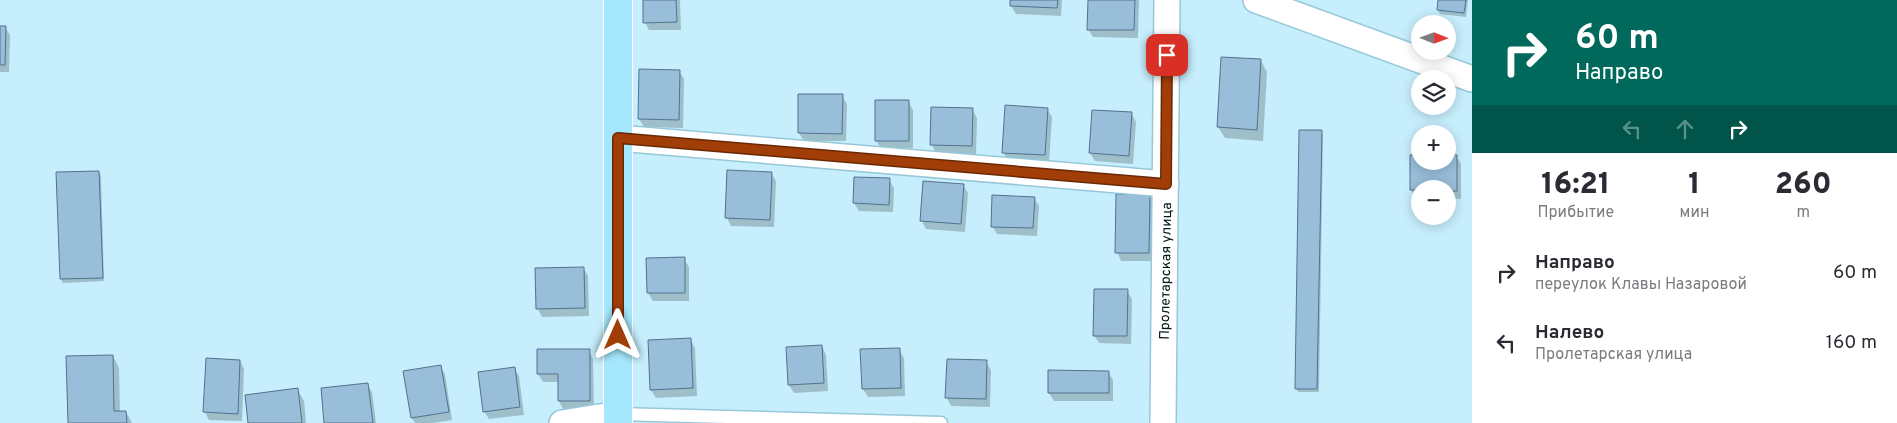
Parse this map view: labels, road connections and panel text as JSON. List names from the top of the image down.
{
  "streets": {
    "street": ["Пролетарская улица"]
  },
  "north": "right",
  "page": {
    "turn": ["60 m", "Направо"],
    "map_buttons": ["+", "−"],
    "eta": [
      "16:21",
      "Прибытие",
      "1",
      "мин",
      "260",
      "m"
    ],
    "list": [
      {
        "name": "Направо",
        "note": "переулок Клавы Назаровой",
        "value": "60 m"
      },
      {
        "name": "Налево",
        "note": "Пролетарская улица",
        "value": "160 m"
      }
    ]
  }
}
